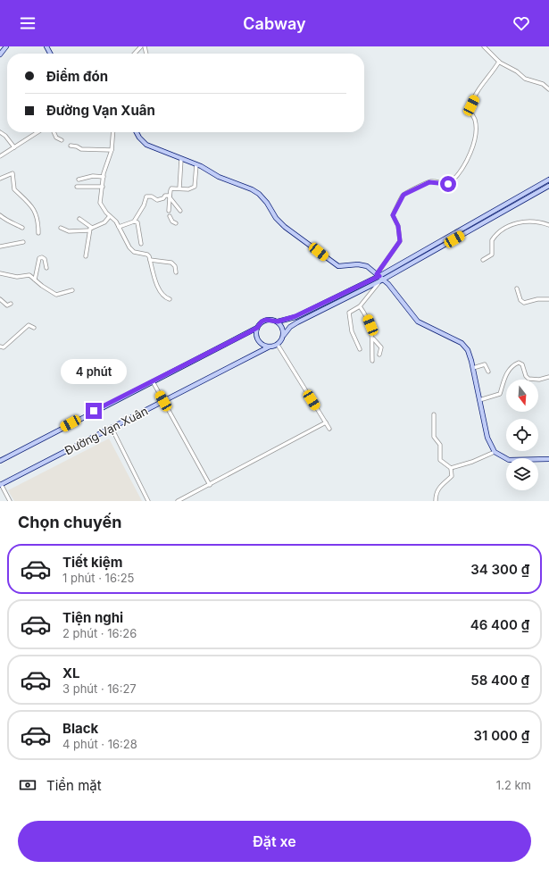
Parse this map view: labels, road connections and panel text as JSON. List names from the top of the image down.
{
  "streets": {
    "street": ["Đường Vạn Xuân"]
  },
  "north": "bottom",
  "page": {
    "header": "Cabway",
    "banner": ["Điểm đón", "Đường Vạn Xuân"],
    "bubble": "4 phút",
    "heading": "Chọn chuyến",
    "list": [
      {
        "name": "Tiết kiệm",
        "note": "1 phút · 16:25",
        "value": "34 300 ₫"
      },
      {
        "name": "Tiện nghi",
        "note": "2 phút · 16:26",
        "value": "46 400 ₫"
      },
      {
        "name": "XL",
        "note": "3 phút · 16:27",
        "value": "58 400 ₫"
      },
      {
        "name": "Black",
        "note": "4 phút · 16:28",
        "value": "31 000 ₫"
      }
    ],
    "pay": ["Tiền mặt", "1.2 km"],
    "buttons": "Đặt xe"
  }
}
